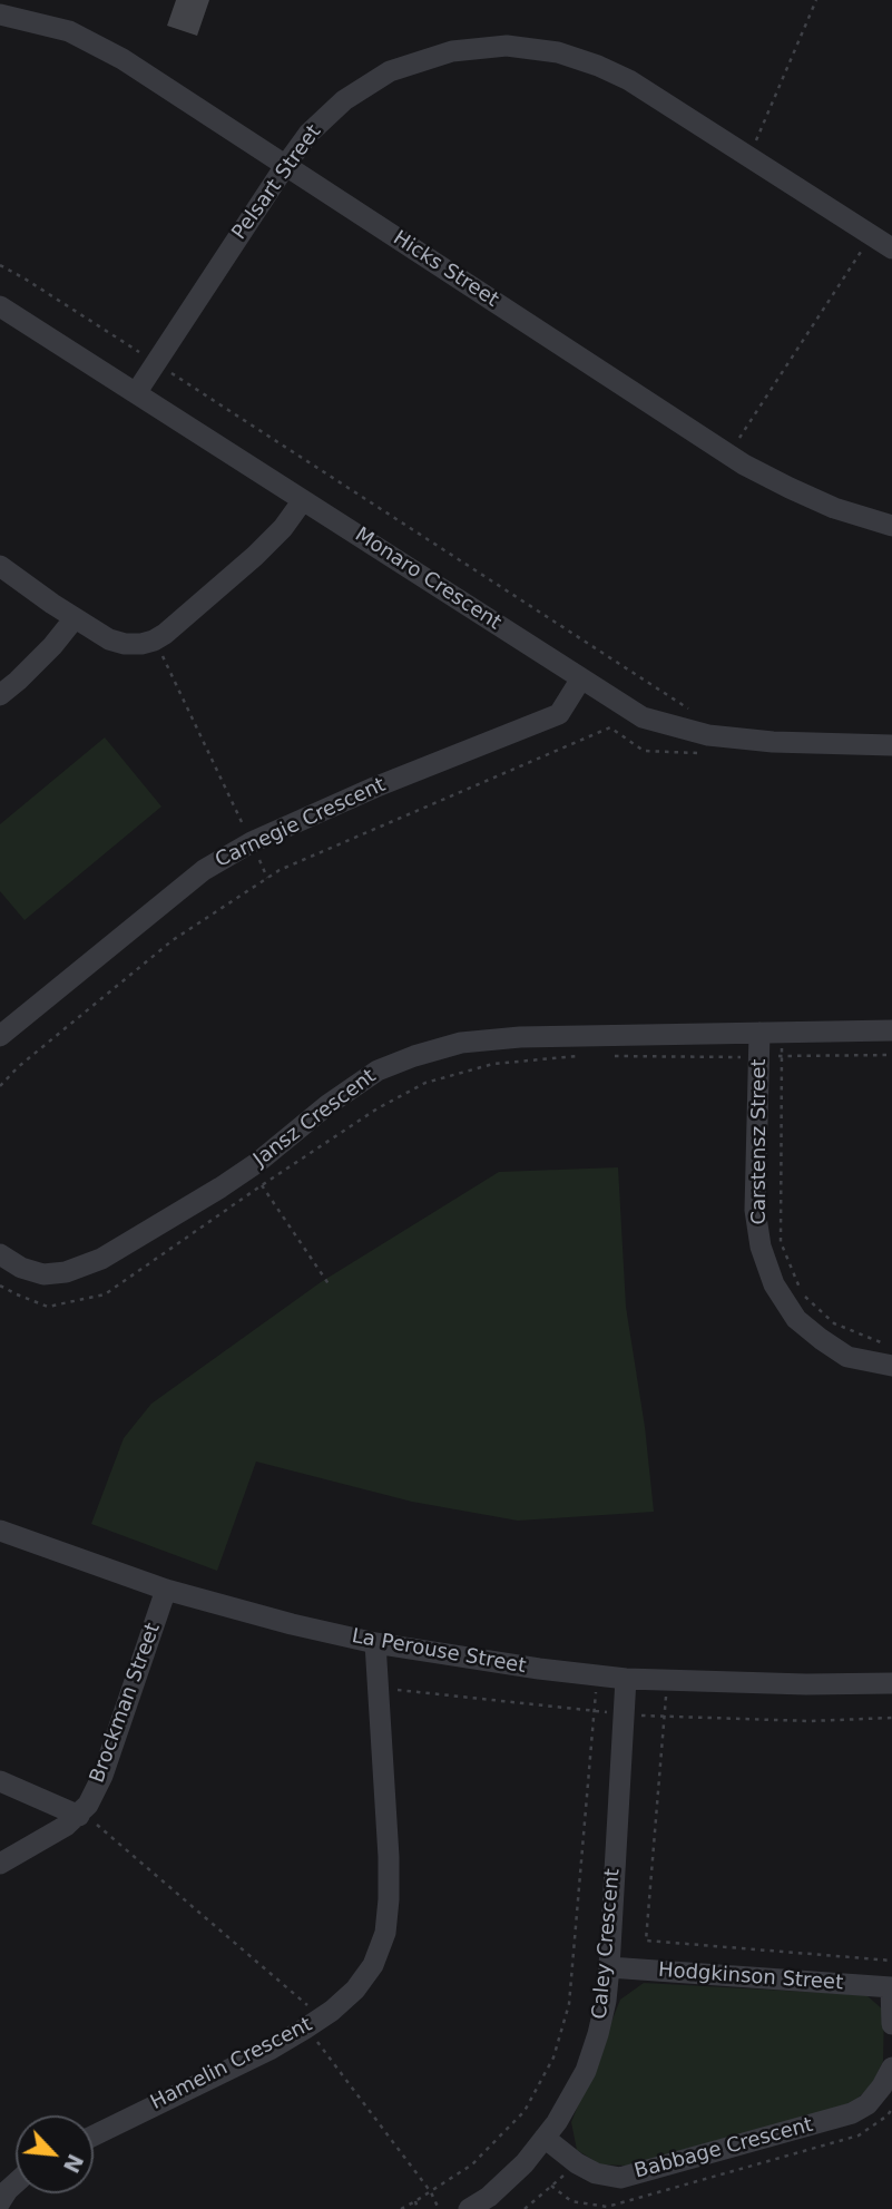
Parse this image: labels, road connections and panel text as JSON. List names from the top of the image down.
{
  "streets": {
    "street": [
      "Pelsart Street",
      "Hicks Street",
      "Monaro Crescent",
      "Carnegie Crescent",
      "Jansz Crescent",
      "Carstensz Street",
      "La Perouse Street",
      "Brockman Street",
      "Caley Crescent",
      "Hodgkinson Street",
      "Hamelin Crescent",
      "Babbage Crescent"
    ]
  },
  "crossings": [
    ["Pelsart Street", "Hicks Street"],
    ["Pelsart Street", "Monaro Crescent"],
    ["Monaro Crescent", "Carnegie Crescent"],
    ["Jansz Crescent", "Carstensz Street"],
    ["La Perouse Street", "Brockman Street"],
    ["La Perouse Street", "Caley Crescent"],
    ["La Perouse Street", "Hamelin Crescent"],
    ["Caley Crescent", "Hodgkinson Street"],
    ["Caley Crescent", "Babbage Crescent"]
  ],
  "north": "bottom right"
}
